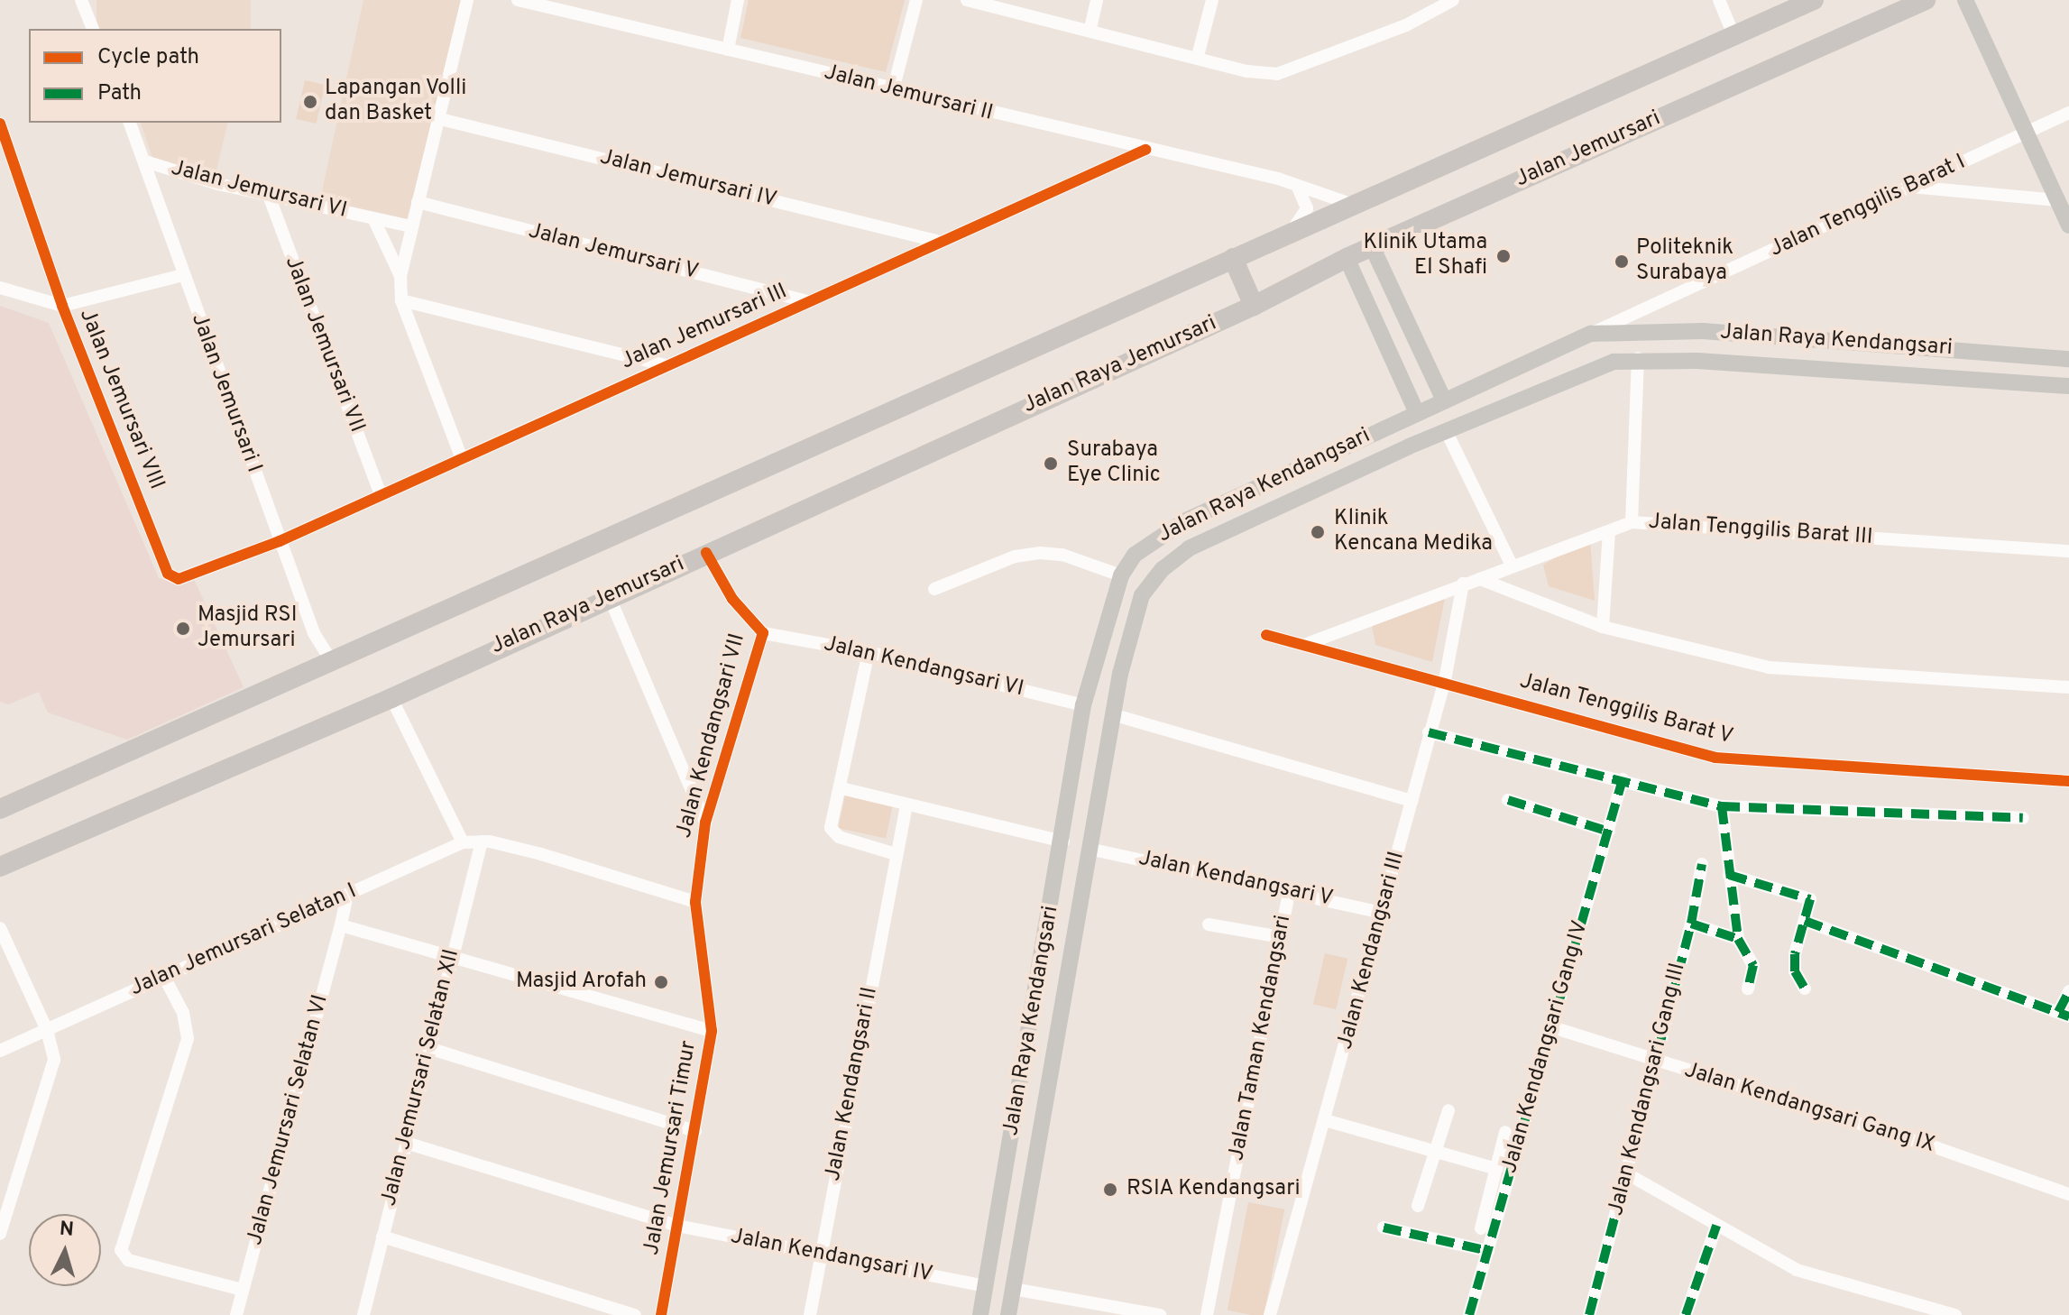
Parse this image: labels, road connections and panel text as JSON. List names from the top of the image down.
{
  "streets": {
    "main road": ["Jalan Jemursari", "Jalan Raya Kendangsari", "Jalan Raya Jemursari"],
    "street": [
      "Jalan Jemursari II",
      "Jalan Jemursari IV",
      "Jalan Jemursari VI",
      "Jalan Tenggilis Barat I",
      "Jalan Jemursari V",
      "Jalan Jemursari III",
      "Jalan Jemursari VII",
      "Jalan Jemursari I",
      "Jalan Jemursari VIII",
      "Jalan Tenggilis Barat III",
      "Jalan Kendangsari VI",
      "Jalan Tenggilis Barat V",
      "Jalan Kendangsari VII",
      "Jalan Kendangsari V",
      "Jalan Jemursari Selatan I",
      "Jalan Kendangsari III",
      "Jalan Taman Kendangsari",
      "Jalan Kendangsari Gang IV",
      "Jalan Jemursari Selatan XII",
      "Jalan Kendangsari II",
      "Jalan Kendangsari Gang III",
      "Jalan Kendangsari Gang IX",
      "Jalan Jemursari Selatan VI",
      "Jalan Jemursari Timur",
      "Jalan Kendangsari IV"
    ]
  },
  "crossings": [
    ["Jalan Jemursari II", "Jalan Jemursari III"],
    ["Jalan Jemursari", "Jalan Raya Jemursari"],
    ["Jalan Jemursari IV", "Jalan Jemursari VI"],
    ["Jalan Jemursari IV", "Jalan Jemursari III"],
    ["Jalan Jemursari VI", "Jalan Jemursari V"],
    ["Jalan Jemursari VI", "Jalan Jemursari III"],
    ["Jalan Jemursari VI", "Jalan Jemursari VII"],
    ["Jalan Jemursari VI", "Jalan Jemursari I"],
    ["Jalan Tenggilis Barat I", "Jalan Raya Kendangsari"],
    ["Jalan Jemursari V", "Jalan Jemursari III"],
    ["Jalan Jemursari III", "Jalan Jemursari VII"],
    ["Jalan Jemursari III", "Jalan Jemursari I"],
    ["Jalan Jemursari III", "Jalan Jemursari VIII"],
    ["Jalan Raya Kendangsari", "Jalan Kendangsari VI"],
    ["Jalan Raya Kendangsari", "Jalan Kendangsari V"],
    ["Jalan Raya Kendangsari", "Jalan Kendangsari IV"],
    ["Jalan Raya Jemursari", "Jalan Kendangsari VII"],
    ["Jalan Jemursari I", "Jalan Jemursari VIII"],
    ["Jalan Tenggilis Barat III", "Jalan Tenggilis Barat V"],
    ["Jalan Tenggilis Barat III", "Jalan Kendangsari III"],
    ["Jalan Kendangsari VI", "Jalan Kendangsari VII"],
    ["Jalan Tenggilis Barat V", "Jalan Kendangsari III"],
    ["Jalan Kendangsari VII", "Jalan Jemursari Selatan I"],
    ["Jalan Kendangsari VII", "Jalan Jemursari Timur"],
    ["Jalan Kendangsari V", "Jalan Kendangsari III"],
    ["Jalan Kendangsari V", "Jalan Taman Kendangsari"],
    ["Jalan Jemursari Selatan I", "Jalan Jemursari Selatan XII"],
    ["Jalan Jemursari Selatan I", "Jalan Jemursari Selatan VI"],
    ["Jalan Jemursari Selatan I", "Jalan Jemursari Timur"],
    ["Jalan Kendangsari Gang IV", "Jalan Kendangsari Gang IX"],
    ["Jalan Jemursari Selatan XII", "Jalan Kendangsari IV"],
    ["Jalan Kendangsari II", "Jalan Kendangsari IV"],
    ["Jalan Kendangsari Gang III", "Jalan Kendangsari Gang IX"],
    ["Jalan Jemursari Timur", "Jalan Kendangsari IV"]
  ],
  "places": [
    "Lapangan Volli dan Basket",
    "Klinik Utama El Shafi",
    "Politeknik Surabaya",
    "Surabaya Eye Clinic",
    "Klinik Kencana Medika",
    "Masjid RSI Jemursari",
    "Masjid Arofah",
    "RSIA Kendangsari"
  ],
  "legend": ["Cycle path", "Path"],
  "north": "top"
}
